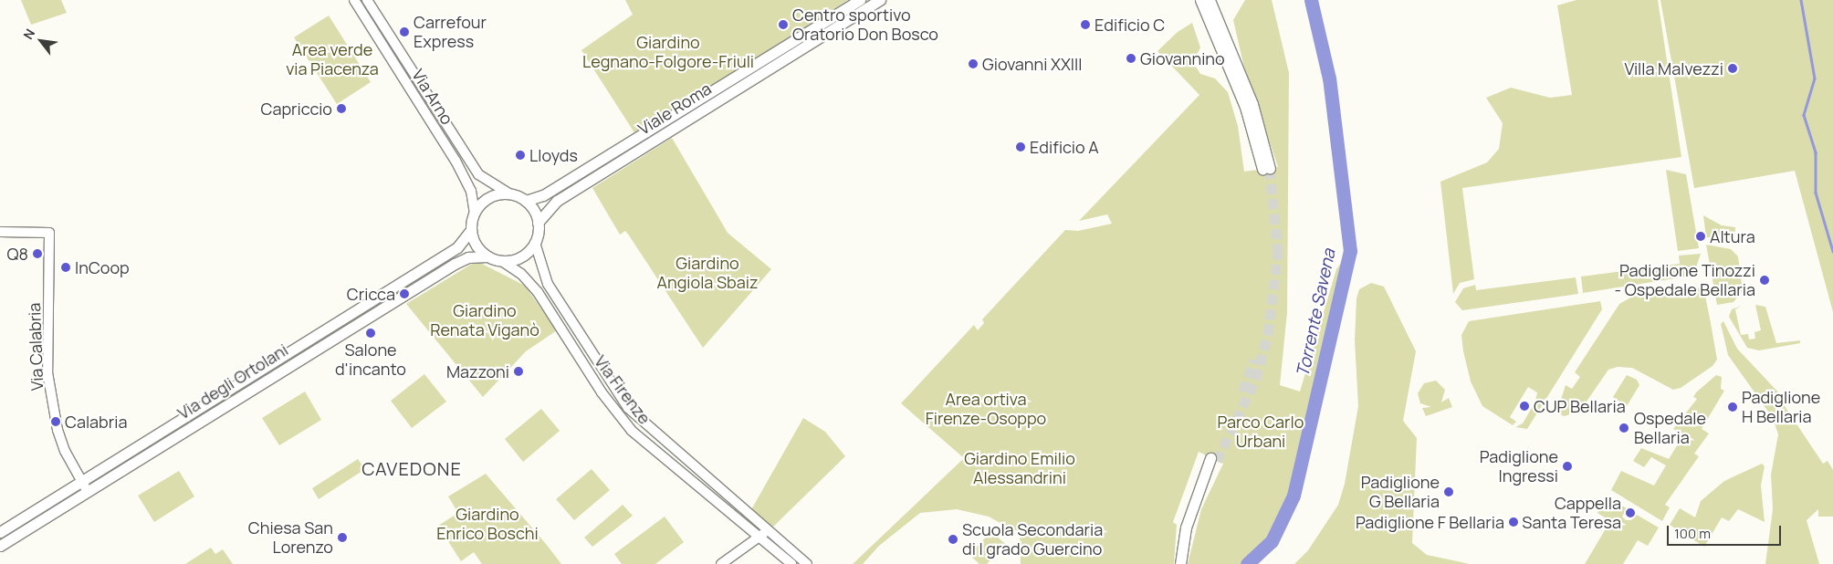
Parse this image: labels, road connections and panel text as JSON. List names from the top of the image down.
{
  "streets": {
    "main road": ["Viale Roma", "Via degli Ortolani"],
    "street": ["Via Arno", "Via Calabria", "Via Firenze"]
  },
  "crossings": [
    ["Via Arno", "Viale Roma"],
    ["Via Arno", "Via degli Ortolani"],
    ["Via Arno", "Via Firenze"],
    ["Viale Roma", "Via degli Ortolani"],
    ["Viale Roma", "Via Firenze"],
    ["Via Calabria", "Via degli Ortolani"],
    ["Via degli Ortolani", "Via Firenze"]
  ],
  "districts": ["CAVEDONE"],
  "water": ["Torrente Savena"],
  "parks": [
    "Giardino Legnano-Folgore-Friuli",
    "Area verde via Piacenza",
    "Giardino Angiola Sbaiz",
    "Giardino Renata Viganò",
    "Area ortiva Firenze-Osoppo",
    "Parco Carlo Urbani",
    "Giardino Emilio Alessandrini",
    "Giardino Enrico Boschi"
  ],
  "places": [
    "Centro sportivo Oratorio Don Bosco",
    "Edificio C",
    "Carrefour Express",
    "Giovannino",
    "Giovanni XXIII",
    "Villa Malvezzi",
    "Capriccio",
    "Edificio A",
    "Lloyds",
    "Altura",
    "Q8",
    "InCoop",
    "Padiglione Tinozzi - Ospedale Bellaria",
    "Cricca",
    "Salone d'incanto",
    "Mazzoni",
    "CUP Bellaria",
    "Padiglione H Bellaria",
    "Calabria",
    "Ospedale Bellaria",
    "Padiglione Ingressi",
    "Padiglione G Bellaria",
    "Cappella Santa Teresa",
    "Padiglione F Bellaria",
    "Chiesa San Lorenzo",
    "Scuola Secondaria di I grado Guercino"
  ],
  "scale_bar": "100 m",
  "north": "top left"
}
